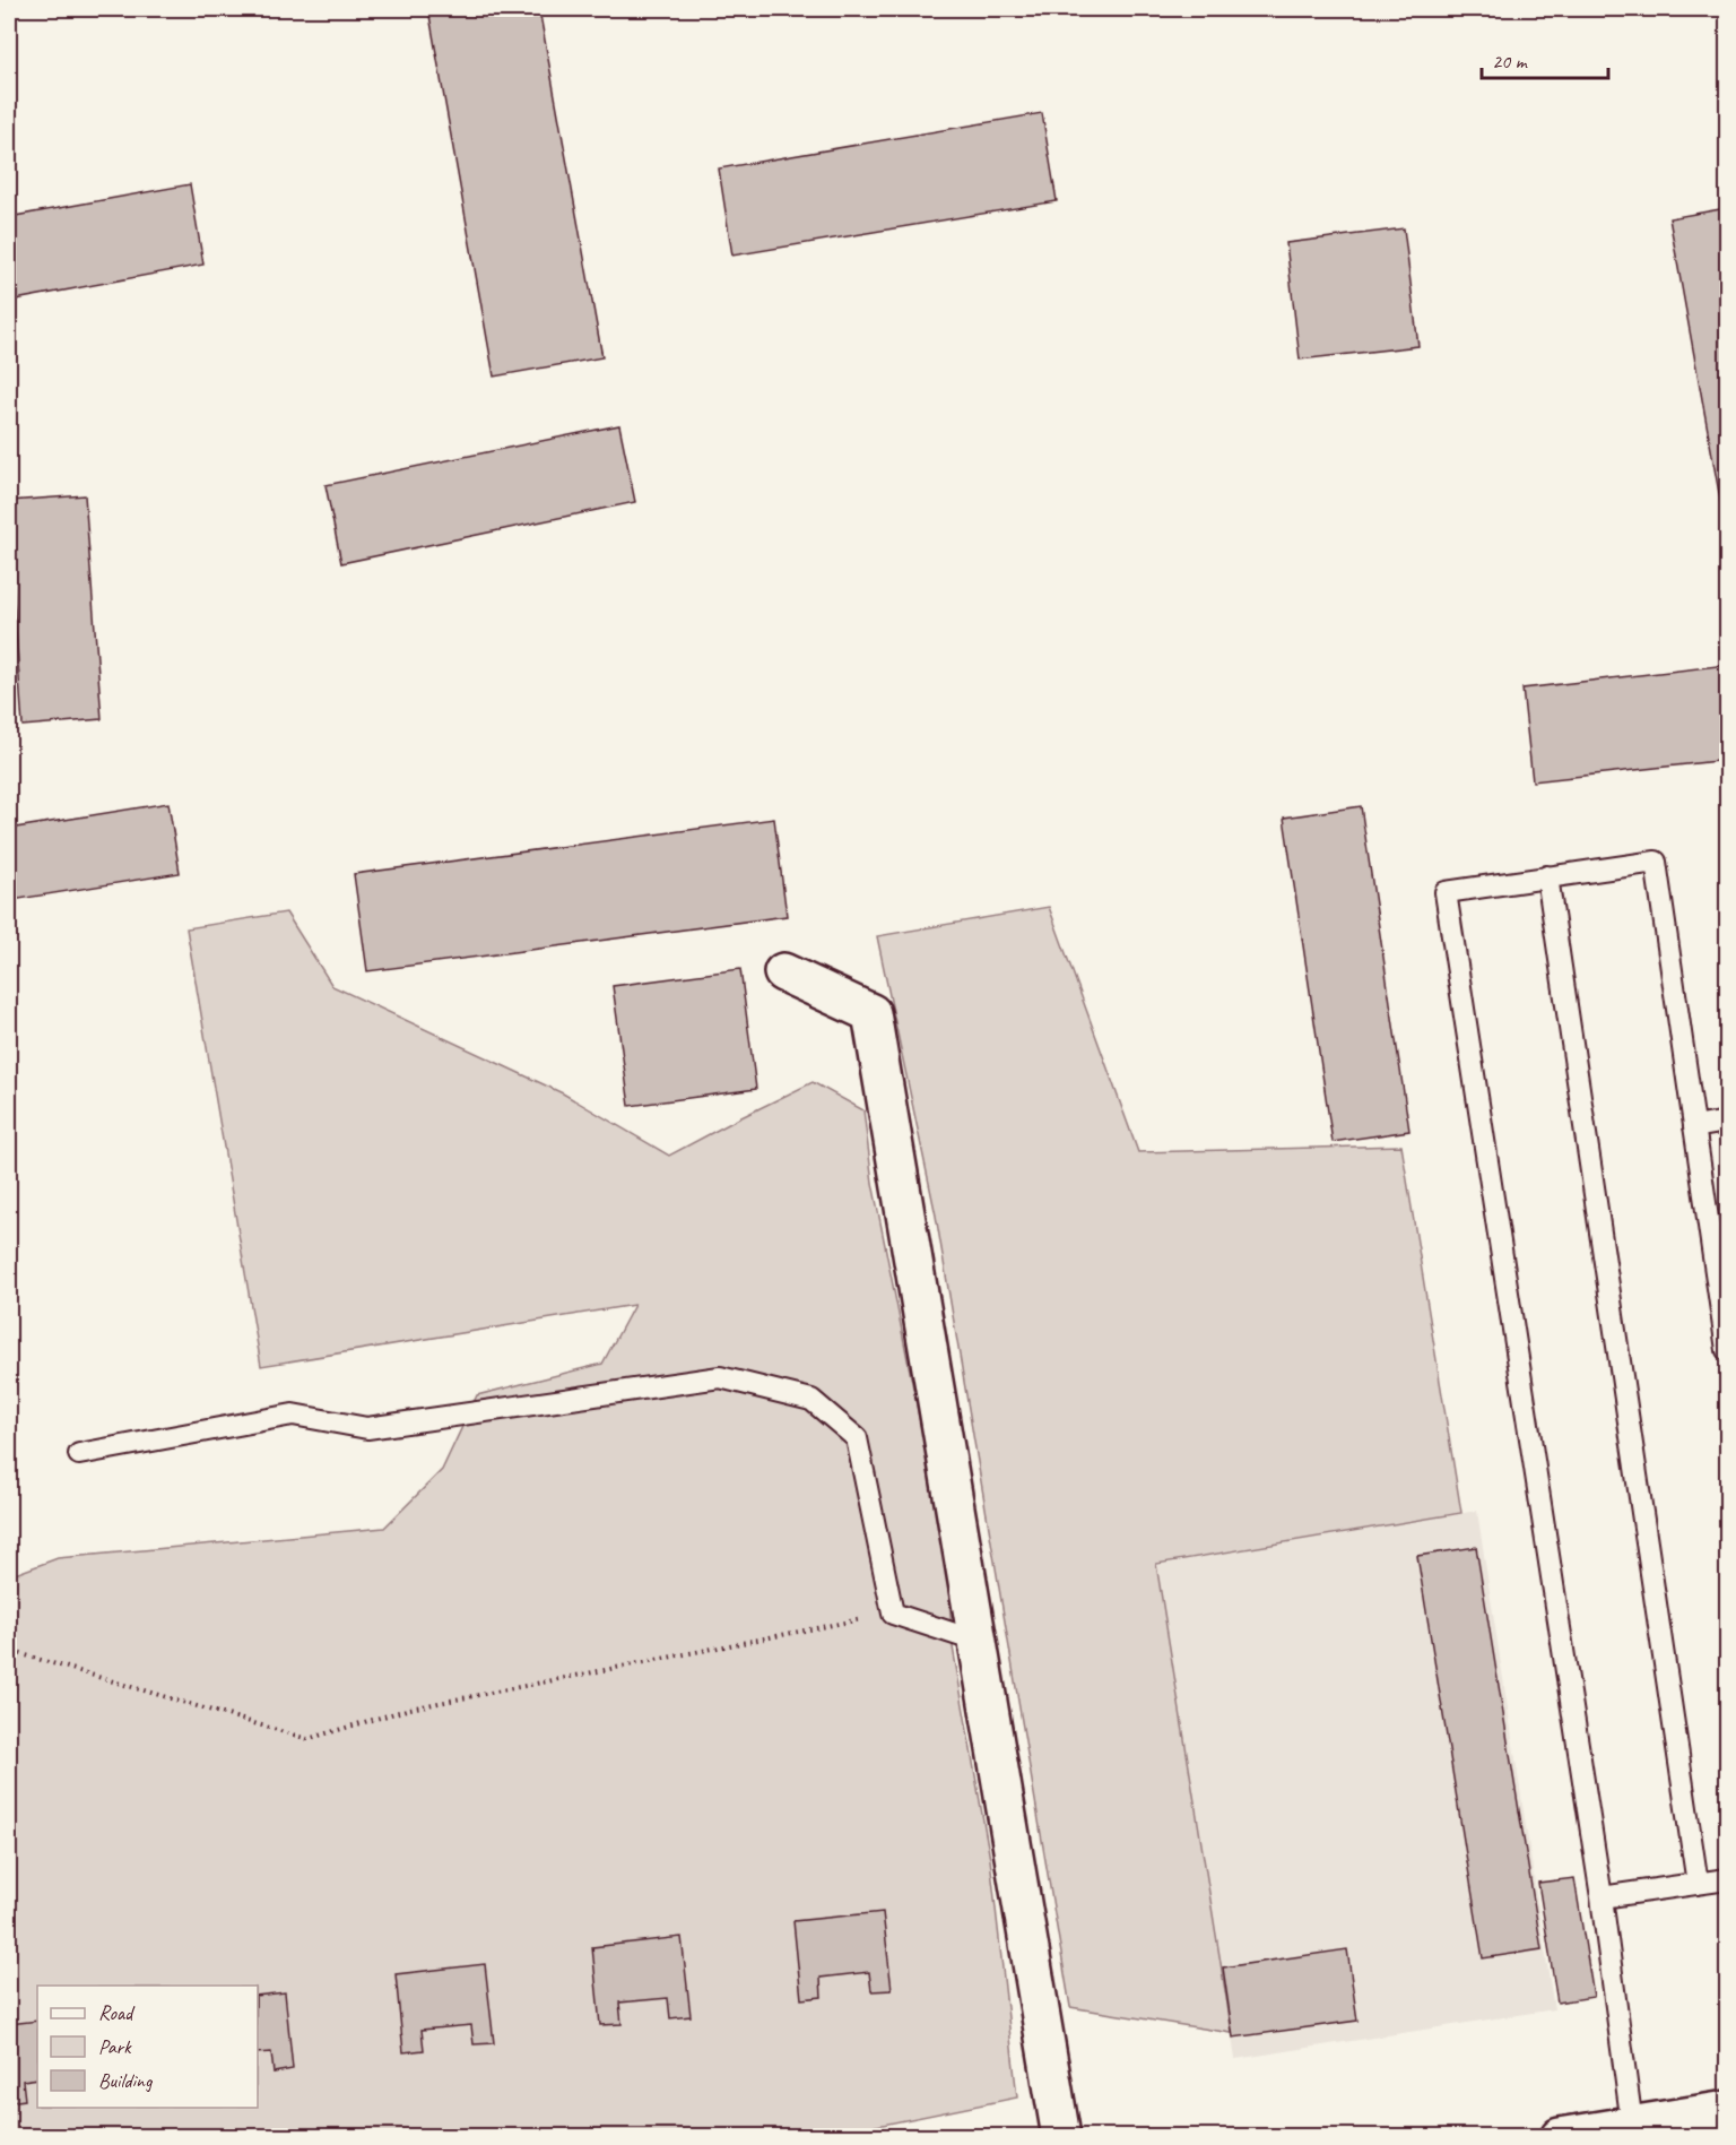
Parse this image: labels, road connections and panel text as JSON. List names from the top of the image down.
{
  "legend": ["Road", "Park", "Building"],
  "scale_bar": "20 m"
}
